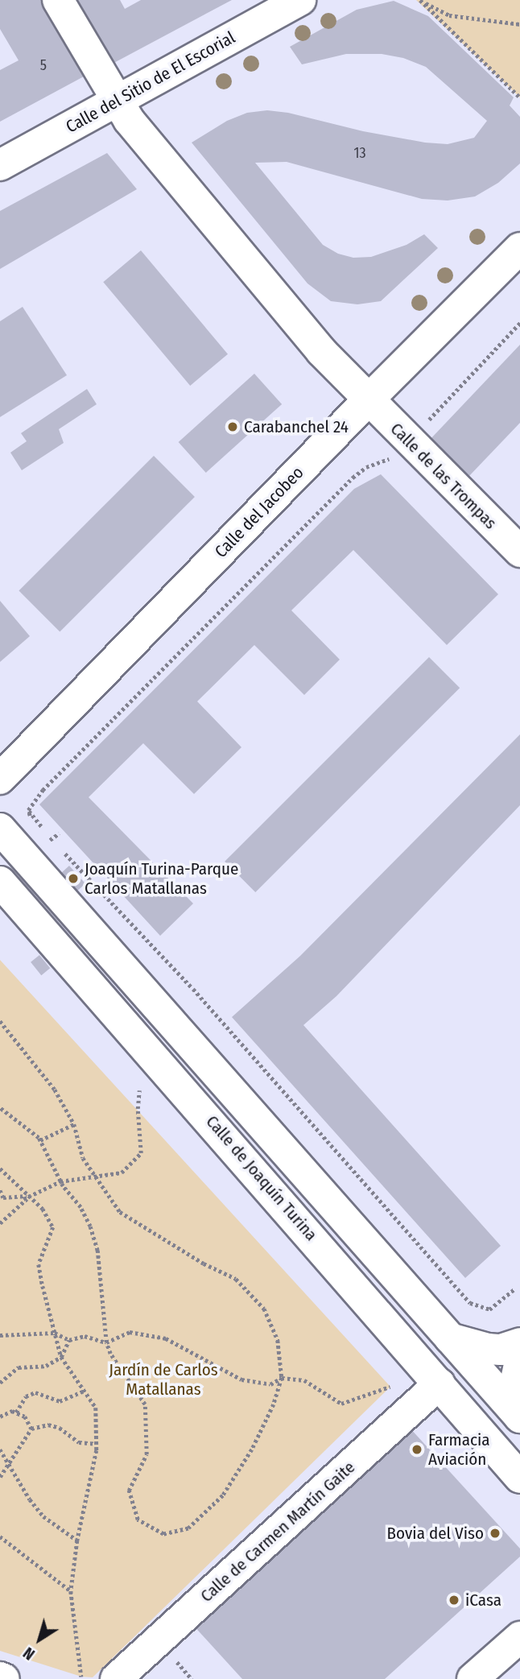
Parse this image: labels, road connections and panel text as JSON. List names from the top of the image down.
{
  "streets": {
    "street": [
      "Calle del Sitio de El Escorial",
      "Calle de las Trompas",
      "Calle del Jacobeo",
      "Calle de Joaquín Turina",
      "Calle de Carmen Martín Gaite"
    ]
  },
  "crossings": [
    ["Calle del Sitio de El Escorial", "Calle de las Trompas"],
    ["Calle de las Trompas", "Calle del Jacobeo"],
    ["Calle de Joaquín Turina", "Calle de Carmen Martín Gaite"]
  ],
  "parks": ["Jardín de Carlos Matallanas"],
  "places": [
    "Carabanchel 24",
    "Joaquín Turina-Parque Carlos Matallanas",
    "Farmacia Aviación",
    "Bovia del Viso",
    "iCasa"
  ],
  "house_numbers": ["5", "13"],
  "north": "bottom left"
}
